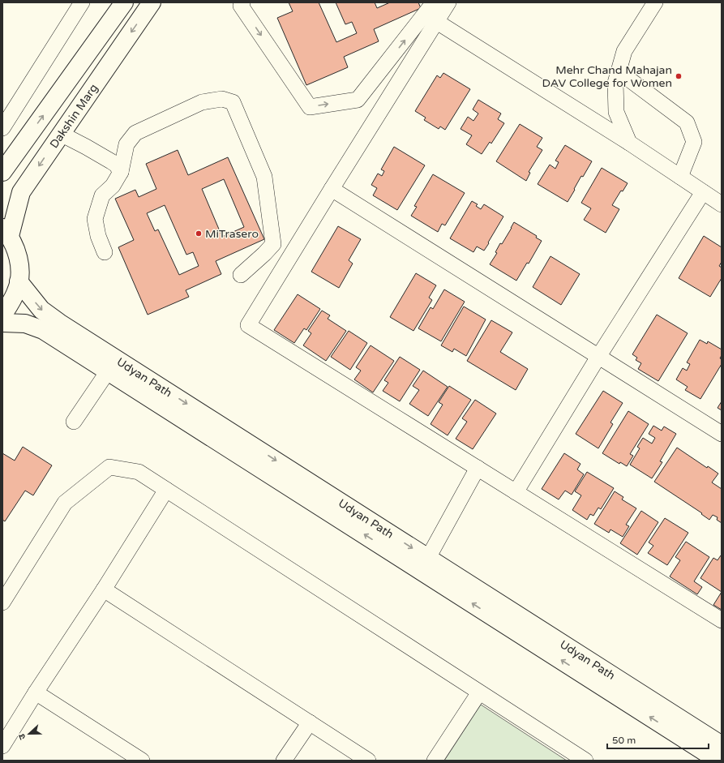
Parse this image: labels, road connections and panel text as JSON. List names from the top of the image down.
{
  "streets": {
    "main road": ["Dakshin Marg", "Udyan Path"]
  },
  "places": ["Mehr Chand Mahajan DAV College for Women", "MiTrasero"],
  "scale_bar": "50 m",
  "north": "left"
}
